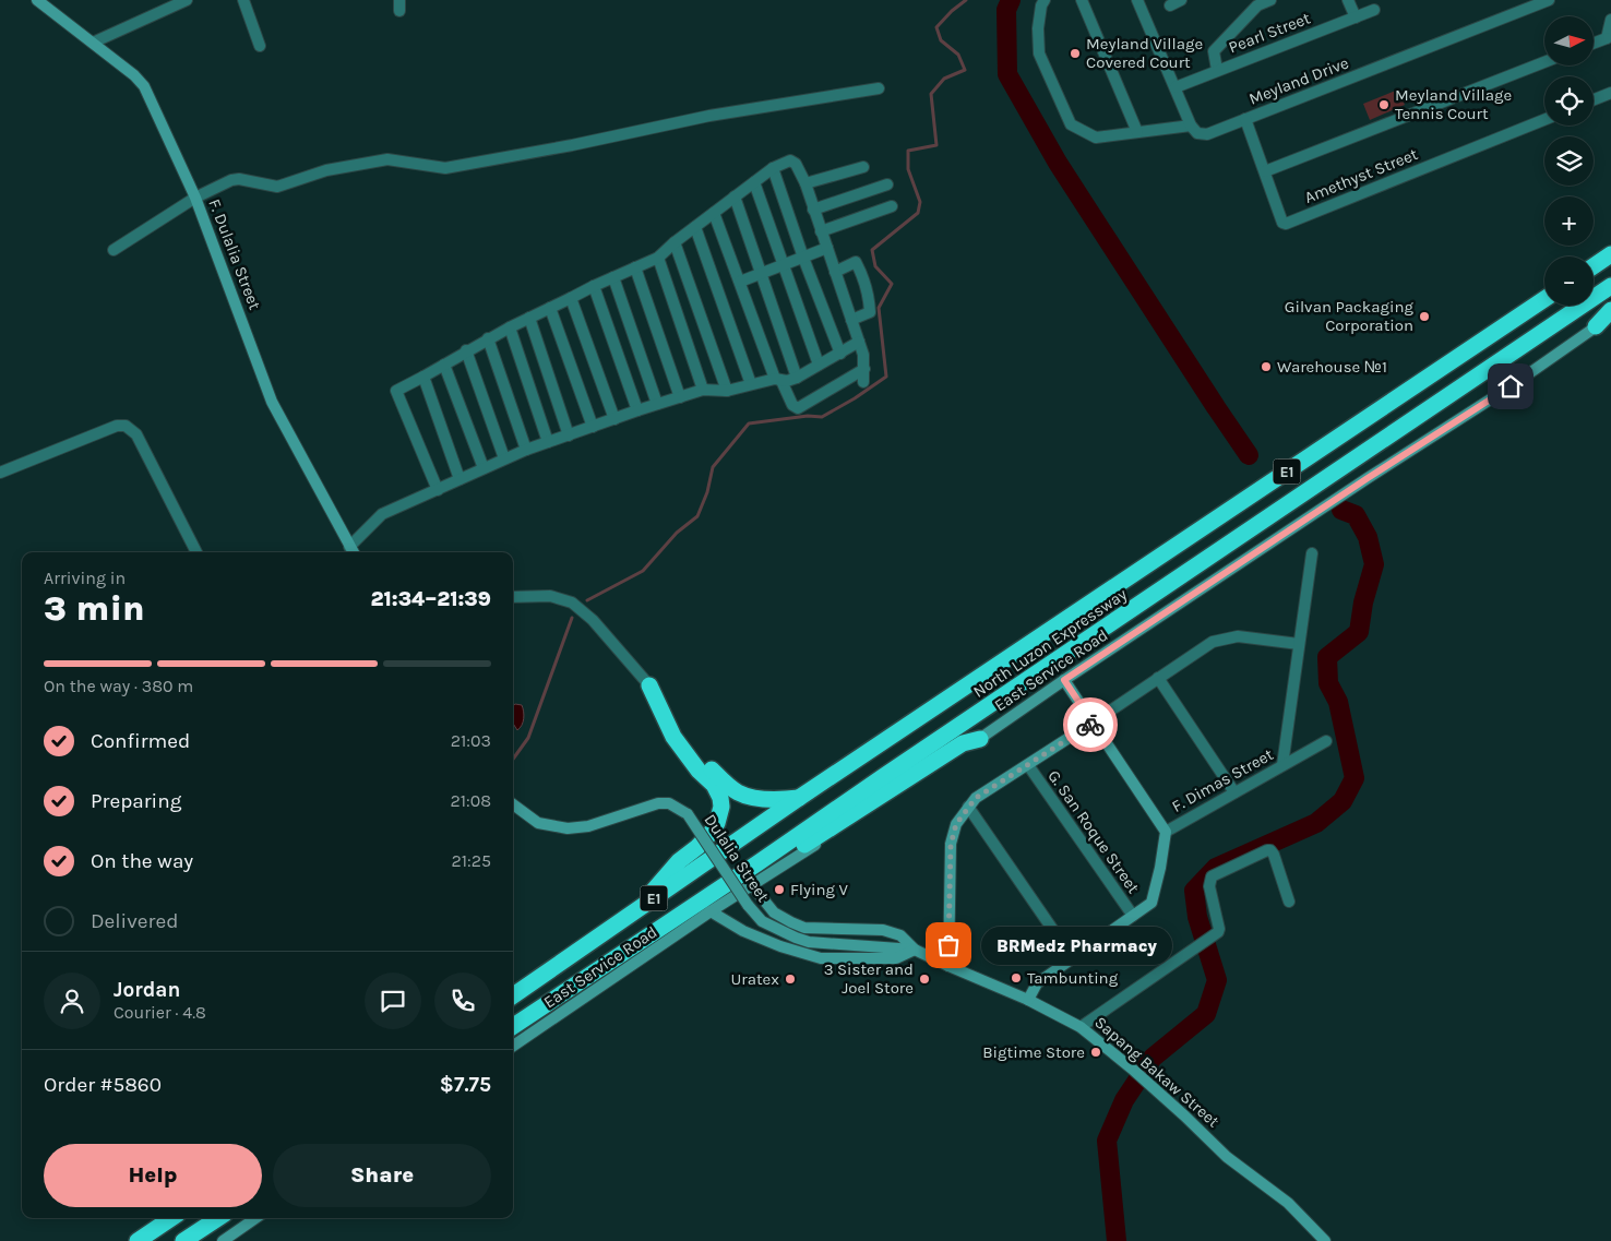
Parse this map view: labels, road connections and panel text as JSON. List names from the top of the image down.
{
  "streets": {
    "highway": ["E1", "North Luzon Expressway"],
    "street": [
      "Pearl Street",
      "Meyland Drive",
      "Amethyst Street",
      "F. Dulalia Street",
      "East Service Road",
      "F. Dimas Street",
      "G. San Roque Street",
      "Dulalia Street",
      "Sapang Bakaw Street"
    ]
  },
  "crossings": [
    ["Meyland Drive", "Amethyst Street"],
    ["East Service Road", "Sapang Bakaw Street"],
    ["F. Dimas Street", "G. San Roque Street"],
    ["F. Dimas Street", "Sapang Bakaw Street"],
    ["Dulalia Street", "Sapang Bakaw Street"]
  ],
  "places": [
    "Meyland Village Covered Court",
    "Meyland Village Tennis Court",
    "Gilvan Packaging Corporation",
    "Warehouse №1",
    "Flying V",
    "BRMedz Pharmacy",
    "Tambunting",
    "Uratex",
    "3 Sister and Joel Store",
    "Bigtime Store"
  ],
  "north": "right",
  "page": {
    "map_buttons": ["+", "−"],
    "heading": ["3 min", "Arriving in", "21:34–21:39"],
    "panel": [
      "Jordan",
      "Courier · 4.8",
      "Order #5860",
      "$7.75"
    ],
    "bar": "On the way · 380 m",
    "list": [
      ["Confirmed", "21:03"],
      ["Preparing", "21:08"],
      ["On the way", "21:25"],
      "Delivered"
    ],
    "bubble": "BRMedz Pharmacy",
    "buttons": ["Help", "Share"]
  }
}
